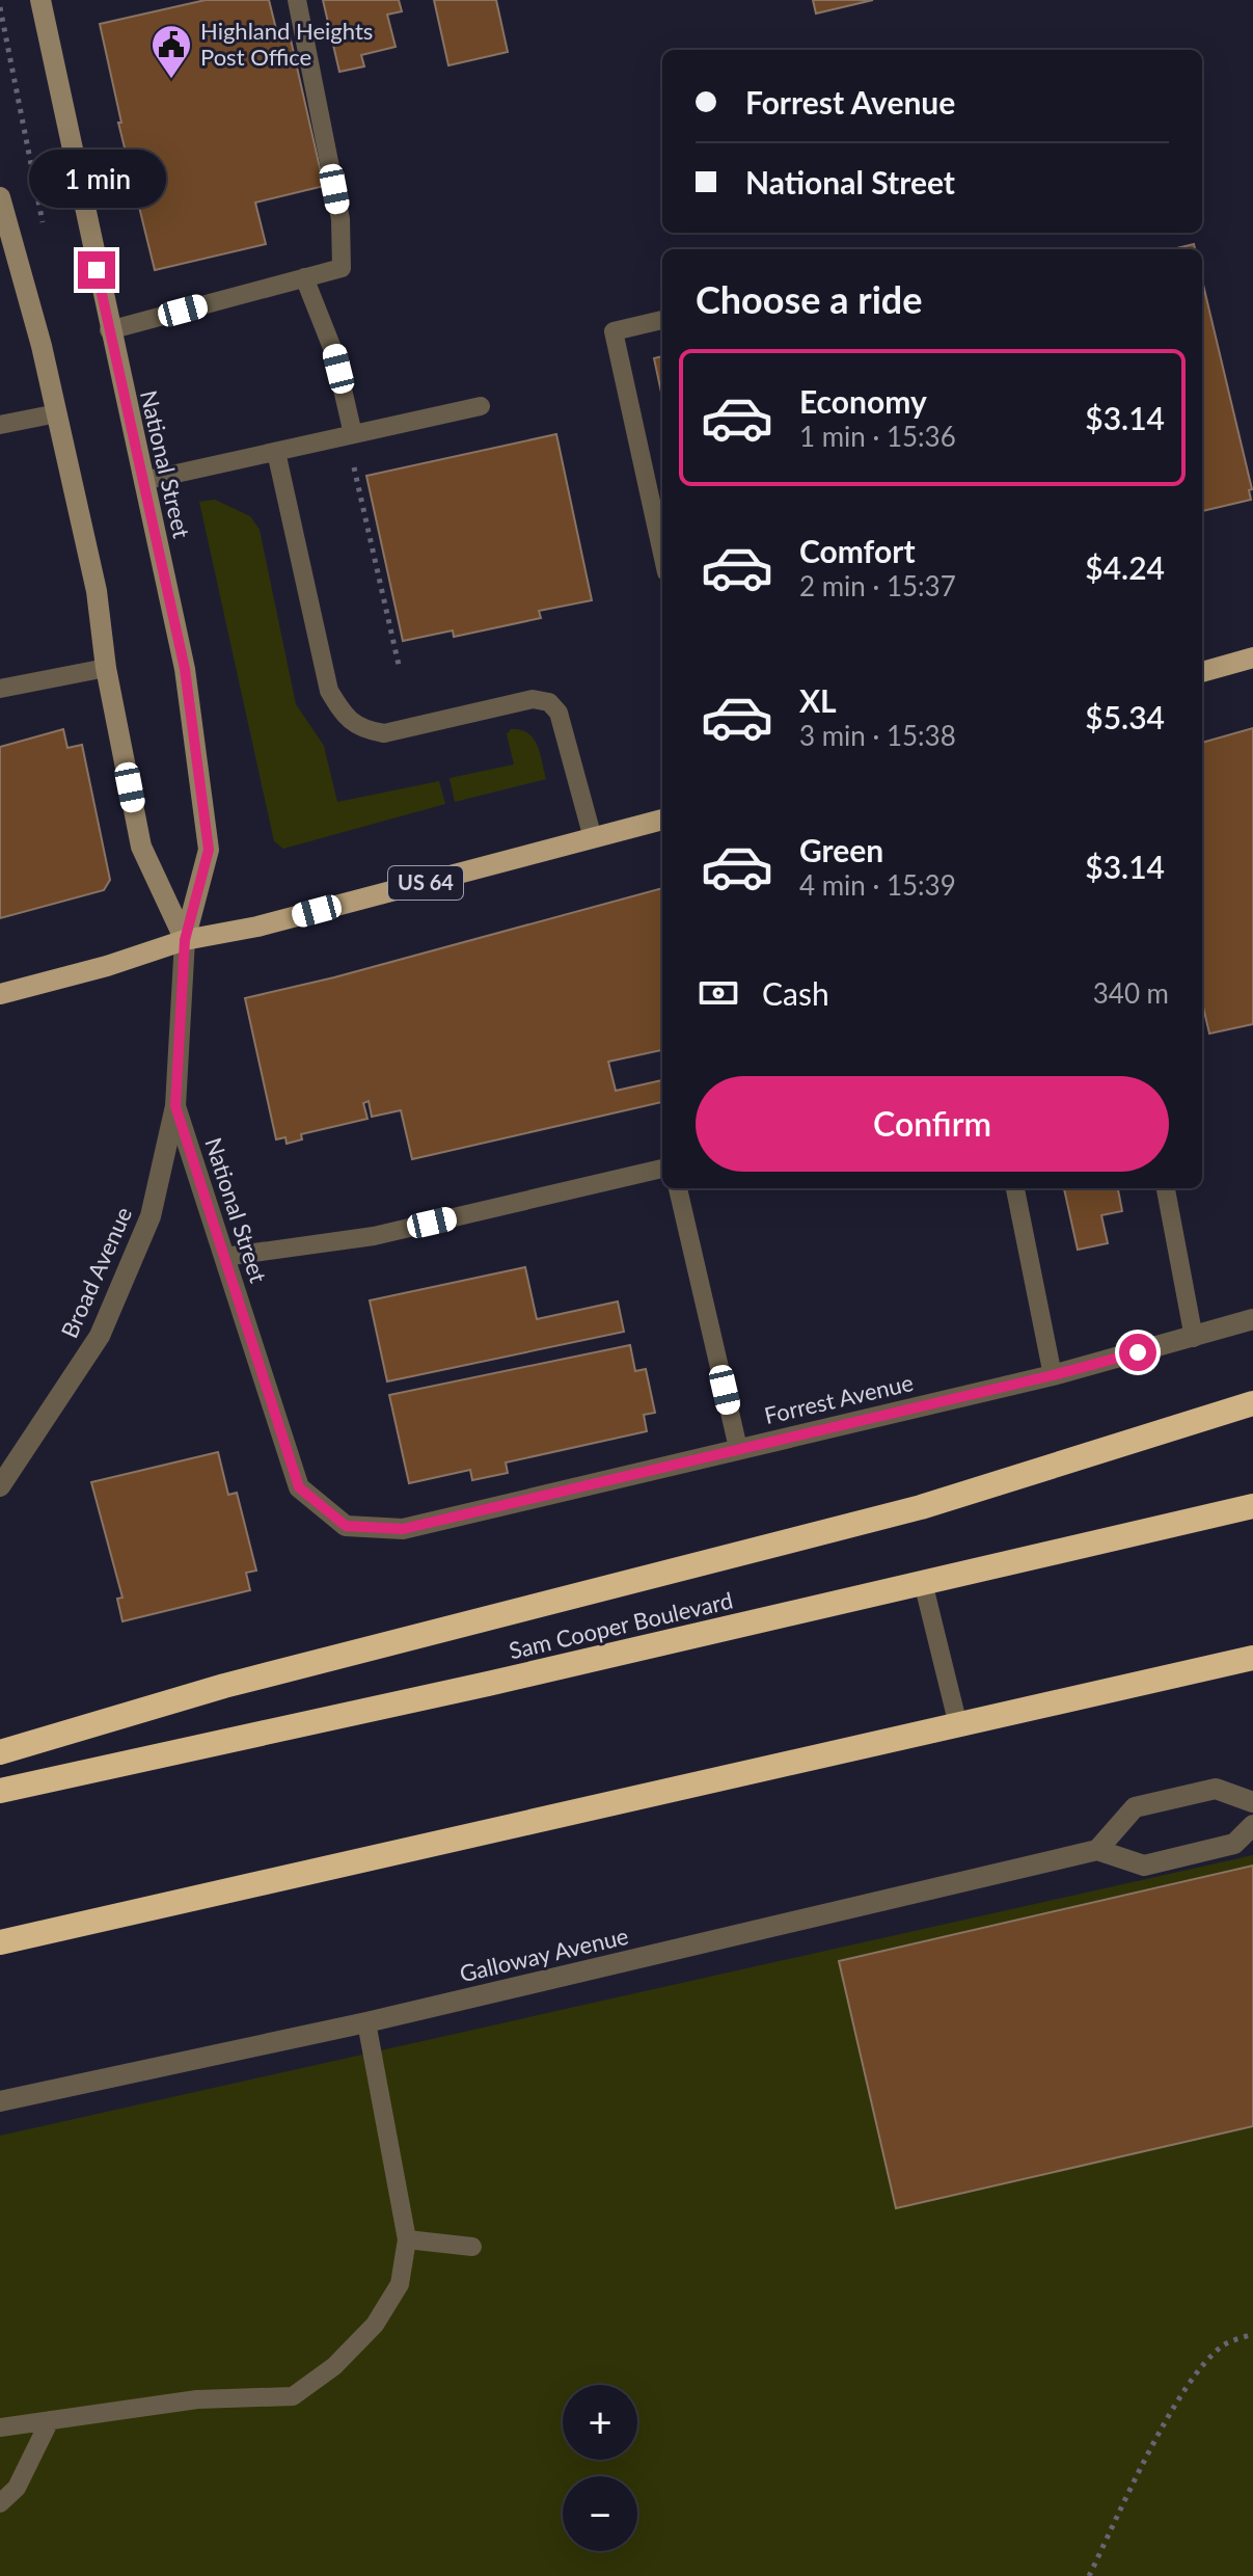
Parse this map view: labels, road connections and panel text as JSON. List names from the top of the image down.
{
  "streets": {
    "highway": ["Sam Cooper Boulevard"],
    "main road": ["National Street", "US 64"],
    "street": ["Broad Avenue", "Forrest Avenue", "Galloway Avenue"]
  },
  "crossings": [
    ["National Street", "US 64"],
    ["National Street", "Broad Avenue"],
    ["National Street", "Forrest Avenue"]
  ],
  "places": {
    "public building": ["Highland Heights Post Office"]
  },
  "page": {
    "banner": ["Forrest Avenue", "National Street"],
    "bubble": "1 min",
    "heading": "Choose a ride",
    "list": [
      {
        "name": "Economy",
        "note": "1 min · 15:36",
        "value": "$3.14"
      },
      {
        "name": "Comfort",
        "note": "2 min · 15:37",
        "value": "$4.24"
      },
      {
        "name": "XL",
        "note": "3 min · 15:38",
        "value": "$5.34"
      },
      {
        "name": "Green",
        "note": "4 min · 15:39",
        "value": "$3.14"
      }
    ],
    "pay": ["Cash", "340 m"],
    "buttons": "Confirm",
    "map_buttons": ["+", "−"]
  }
}
